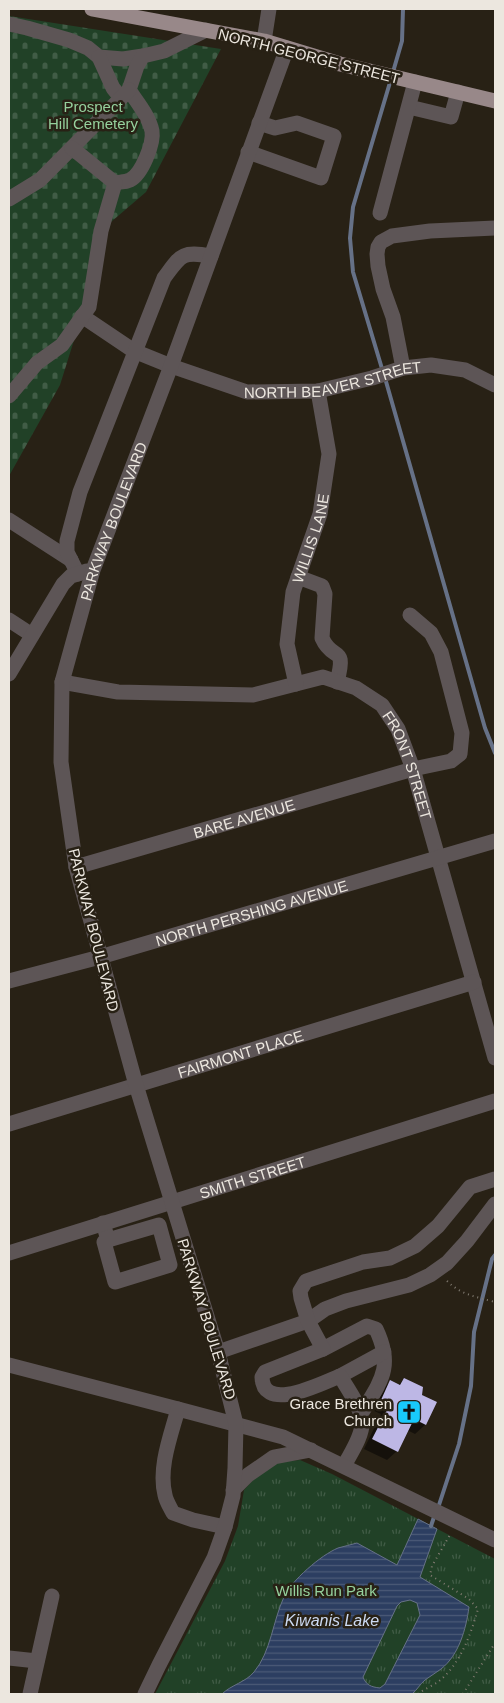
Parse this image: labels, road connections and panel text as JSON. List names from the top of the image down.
{
  "streets": {
    "main road": ["NORTH GEORGE STREET"],
    "street": [
      "NORTH BEAVER STREET",
      "PARKWAY BOULEVARD",
      "WILLIS LANE",
      "FRONT STREET",
      "BARE AVENUE",
      "NORTH PERSHING AVENUE",
      "FAIRMONT PLACE",
      "SMITH STREET"
    ]
  },
  "crossings": [
    ["NORTH GEORGE STREET", "PARKWAY BOULEVARD"],
    ["NORTH BEAVER STREET", "PARKWAY BOULEVARD"],
    ["NORTH BEAVER STREET", "WILLIS LANE"],
    ["PARKWAY BOULEVARD", "FRONT STREET"],
    ["PARKWAY BOULEVARD", "BARE AVENUE"],
    ["PARKWAY BOULEVARD", "NORTH PERSHING AVENUE"],
    ["PARKWAY BOULEVARD", "FAIRMONT PLACE"],
    ["PARKWAY BOULEVARD", "SMITH STREET"],
    ["WILLIS LANE", "FRONT STREET"],
    ["FRONT STREET", "BARE AVENUE"],
    ["FRONT STREET", "NORTH PERSHING AVENUE"],
    ["FRONT STREET", "FAIRMONT PLACE"]
  ],
  "water": ["Kiwanis Lake"],
  "parks": ["Prospect Hill Cemetery", "Willis Run Park"],
  "places": {
    "church": ["Grace Brethren Church"]
  }
}
